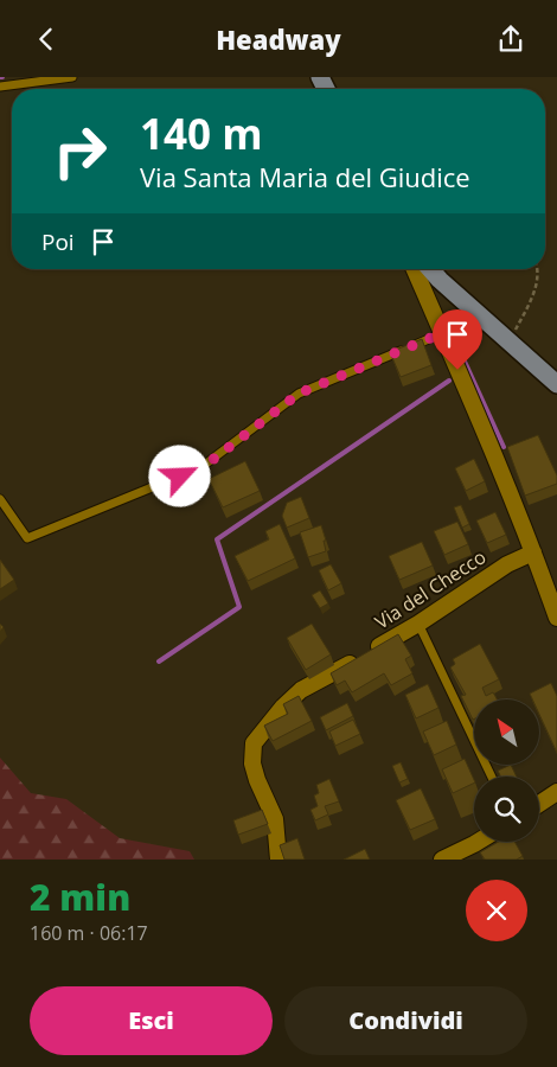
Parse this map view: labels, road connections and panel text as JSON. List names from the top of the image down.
{
  "streets": {
    "street": ["Via del Checco"]
  },
  "north": "top left",
  "page": {
    "header": "Headway",
    "turn": ["140 m", "Via Santa Maria del Giudice"],
    "then": "Poi",
    "heading": ["2 min", "160 m · 06:17"],
    "buttons": ["Esci", "Condividi"]
  }
}
